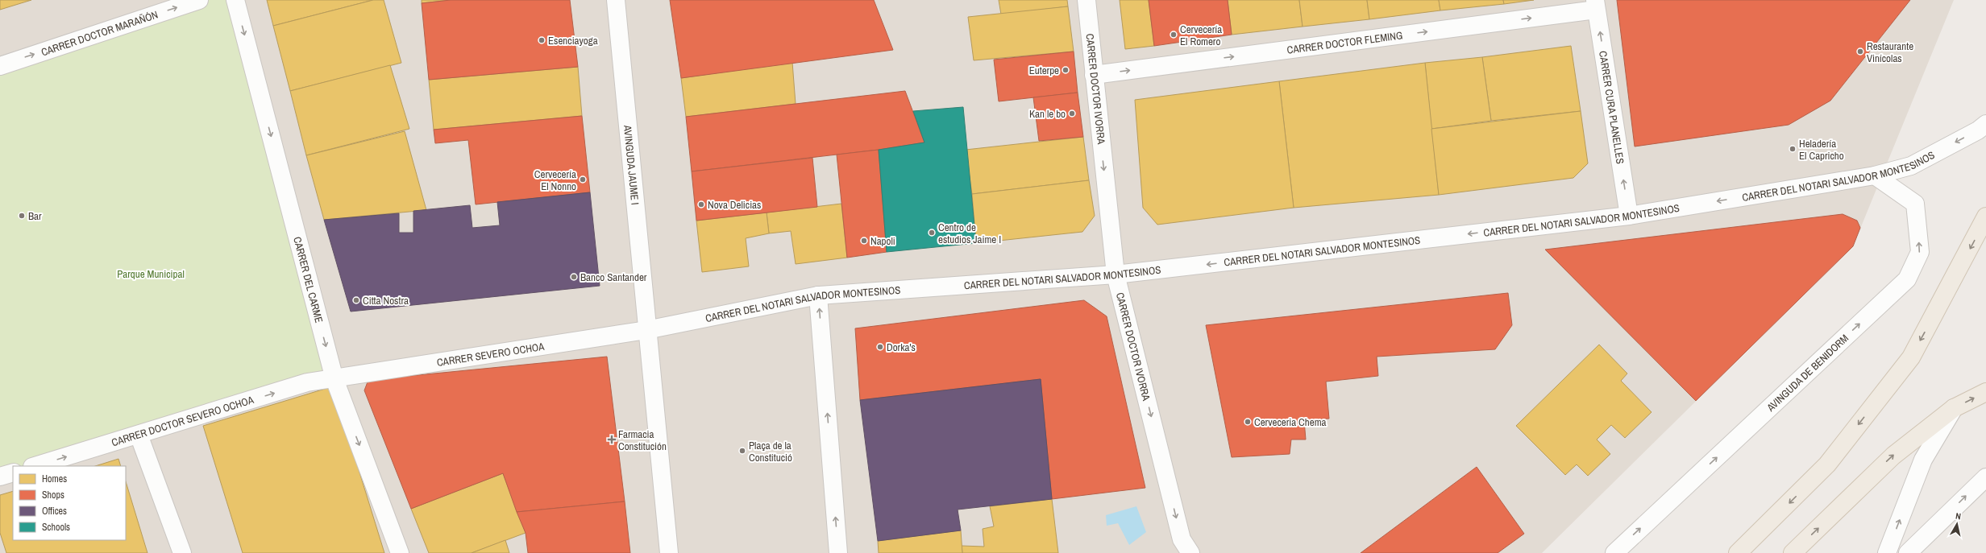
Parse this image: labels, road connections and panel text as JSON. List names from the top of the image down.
{
  "streets": {
    "street": [
      "CARRER DOCTOR MARAÑÓN",
      "CARRER DOCTOR FLEMING",
      "CARRER DOCTOR IVORRA",
      "CARRER CURA PLANELLES",
      "AVINGUDA JAUME I",
      "CARRER DEL NOTARI SALVADOR MONTESINOS",
      "CARRER DEL CARME",
      "CARRER SEVERO OCHOA",
      "AVINGUDA DE BENIDORM",
      "CARRER DOCTOR SEVERO OCHOA"
    ]
  },
  "crossings": [
    ["CARRER DOCTOR FLEMING", "CARRER DOCTOR IVORRA"],
    ["CARRER DOCTOR FLEMING", "CARRER CURA PLANELLES"],
    ["CARRER DOCTOR IVORRA", "CARRER DEL NOTARI SALVADOR MONTESINOS"],
    ["CARRER CURA PLANELLES", "CARRER DEL NOTARI SALVADOR MONTESINOS"],
    ["AVINGUDA JAUME I", "CARRER DEL NOTARI SALVADOR MONTESINOS"],
    ["AVINGUDA JAUME I", "CARRER SEVERO OCHOA"],
    ["CARRER DEL NOTARI SALVADOR MONTESINOS", "CARRER SEVERO OCHOA"],
    ["CARRER DEL NOTARI SALVADOR MONTESINOS", "AVINGUDA DE BENIDORM"],
    ["CARRER DEL CARME", "CARRER SEVERO OCHOA"],
    ["CARRER DEL CARME", "CARRER DOCTOR SEVERO OCHOA"],
    ["CARRER SEVERO OCHOA", "CARRER DOCTOR SEVERO OCHOA"]
  ],
  "one_way": [
    "CARRER DOCTOR MARAÑÓN",
    "CARRER DOCTOR FLEMING",
    "CARRER DOCTOR IVORRA",
    "CARRER CURA PLANELLES",
    "CARRER DEL NOTARI SALVADOR MONTESINOS",
    "CARRER DEL CARME",
    "AVINGUDA DE BENIDORM",
    "CARRER DOCTOR SEVERO OCHOA"
  ],
  "parks": ["Parque Municipal"],
  "places": {
    "other": [
      "Cervecería El Romero",
      "Esenciayoga",
      "Restaurante Vinícolas",
      "Euterpe",
      "Kan le bo",
      "Heladería El Capricho",
      "Cervecería El Nonno",
      "Nova Delicias",
      "Bar",
      "Centro de estudios Jaime I",
      "Napoli",
      "Banco Santander",
      "Citta Nostra",
      "Dorka's",
      "Cerveceria Chema",
      "Plaça de la Constitució"
    ],
    "health": ["Farmacia Constitución"]
  },
  "legend": [
    "Homes",
    "Shops",
    "Offices",
    "Schools"
  ],
  "north": "top"
}
